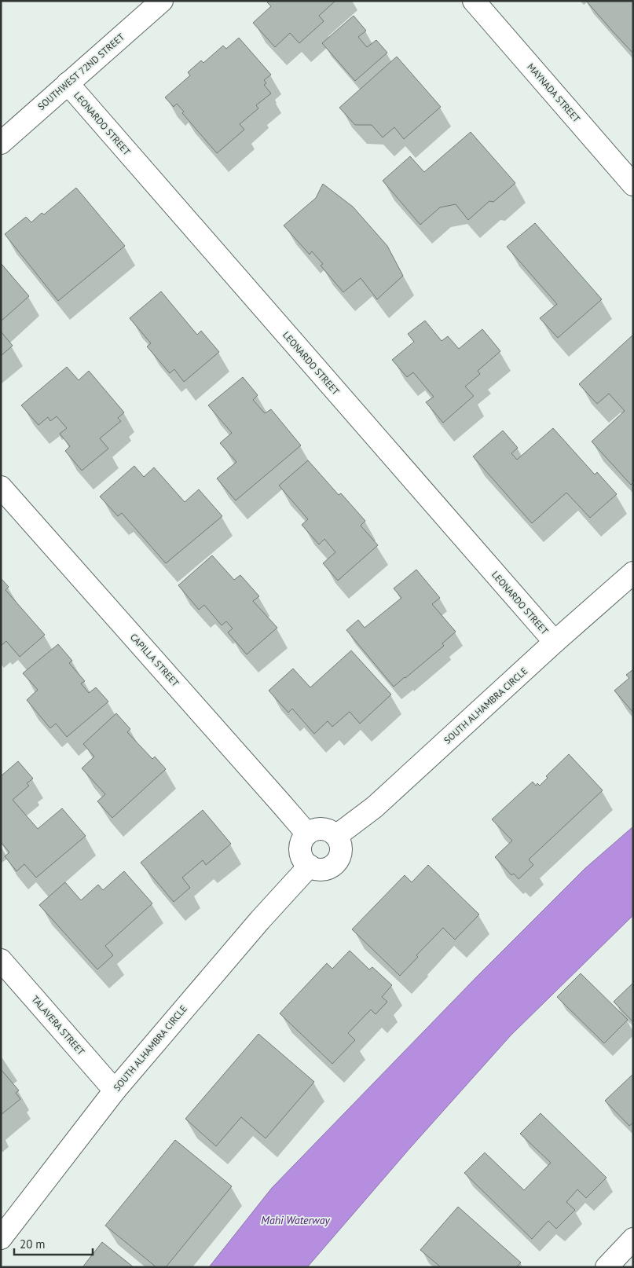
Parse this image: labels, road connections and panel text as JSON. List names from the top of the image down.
{
  "streets": {
    "street": [
      "SOUTHWEST 72ND STREET",
      "MAYNADA STREET",
      "LEONARDO STREET",
      "CAPILLA STREET",
      "SOUTH ALHAMBRA CIRCLE",
      "TALAVERA STREET"
    ]
  },
  "crossings": [
    ["SOUTHWEST 72ND STREET", "LEONARDO STREET"],
    ["LEONARDO STREET", "SOUTH ALHAMBRA CIRCLE"],
    ["CAPILLA STREET", "SOUTH ALHAMBRA CIRCLE"],
    ["SOUTH ALHAMBRA CIRCLE", "TALAVERA STREET"]
  ],
  "water": ["Mahi Waterway"],
  "scale_bar": "20 m"
}
